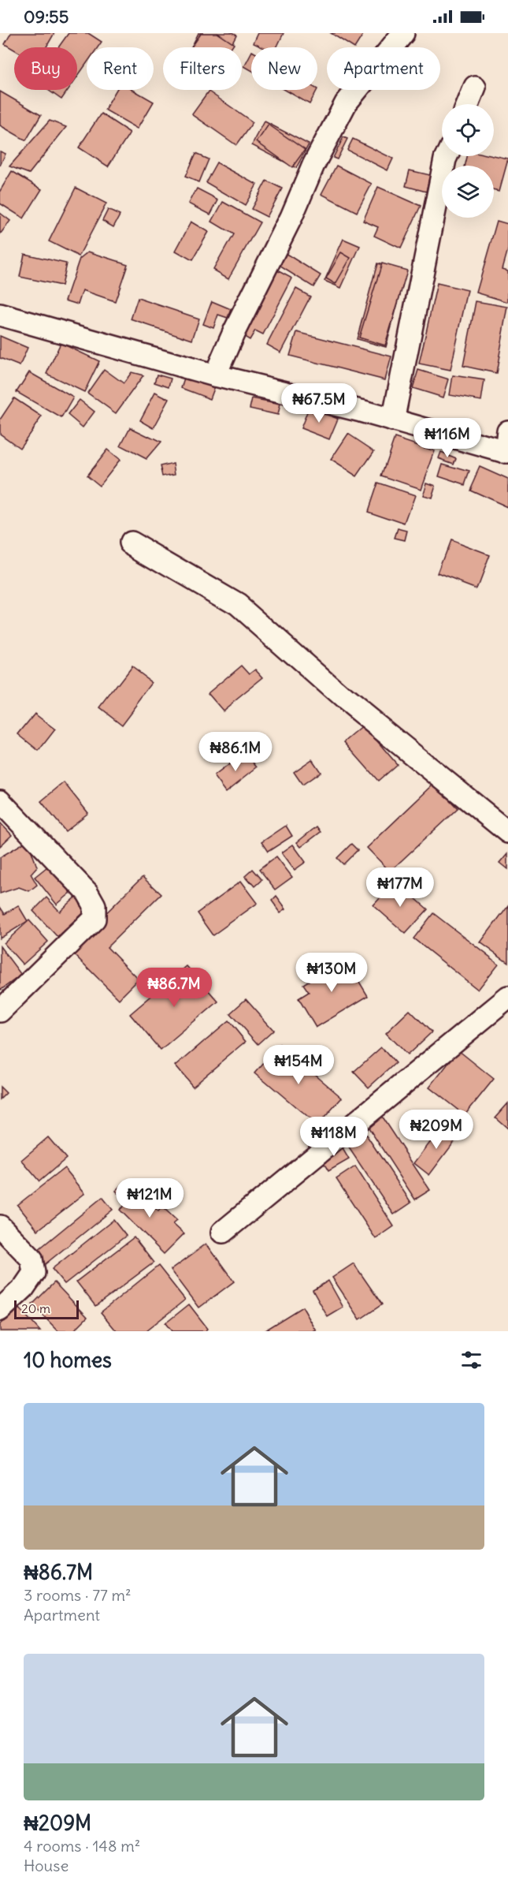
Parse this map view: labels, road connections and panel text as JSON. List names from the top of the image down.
{
  "scale_bar": "20 m",
  "page": {
    "status": "09:55",
    "chip": [
      "Buy",
      "Rent",
      "Filters",
      "New",
      "Apartment"
    ],
    "price": [
      "₦67.5M",
      "₦116M",
      "₦86.1M",
      "₦177M",
      "₦130M",
      "₦86.7M",
      "₦154M",
      "₦209M",
      "₦118M",
      "₦121M"
    ],
    "scale": "20 m",
    "heading": "10 homes",
    "list": [
      {
        "name": "₦86.7M",
        "note": "3 rooms · 77 m² · Apartment"
      },
      {
        "name": "₦209M",
        "note": "4 rooms · 148 m² · House"
      }
    ]
  }
}
